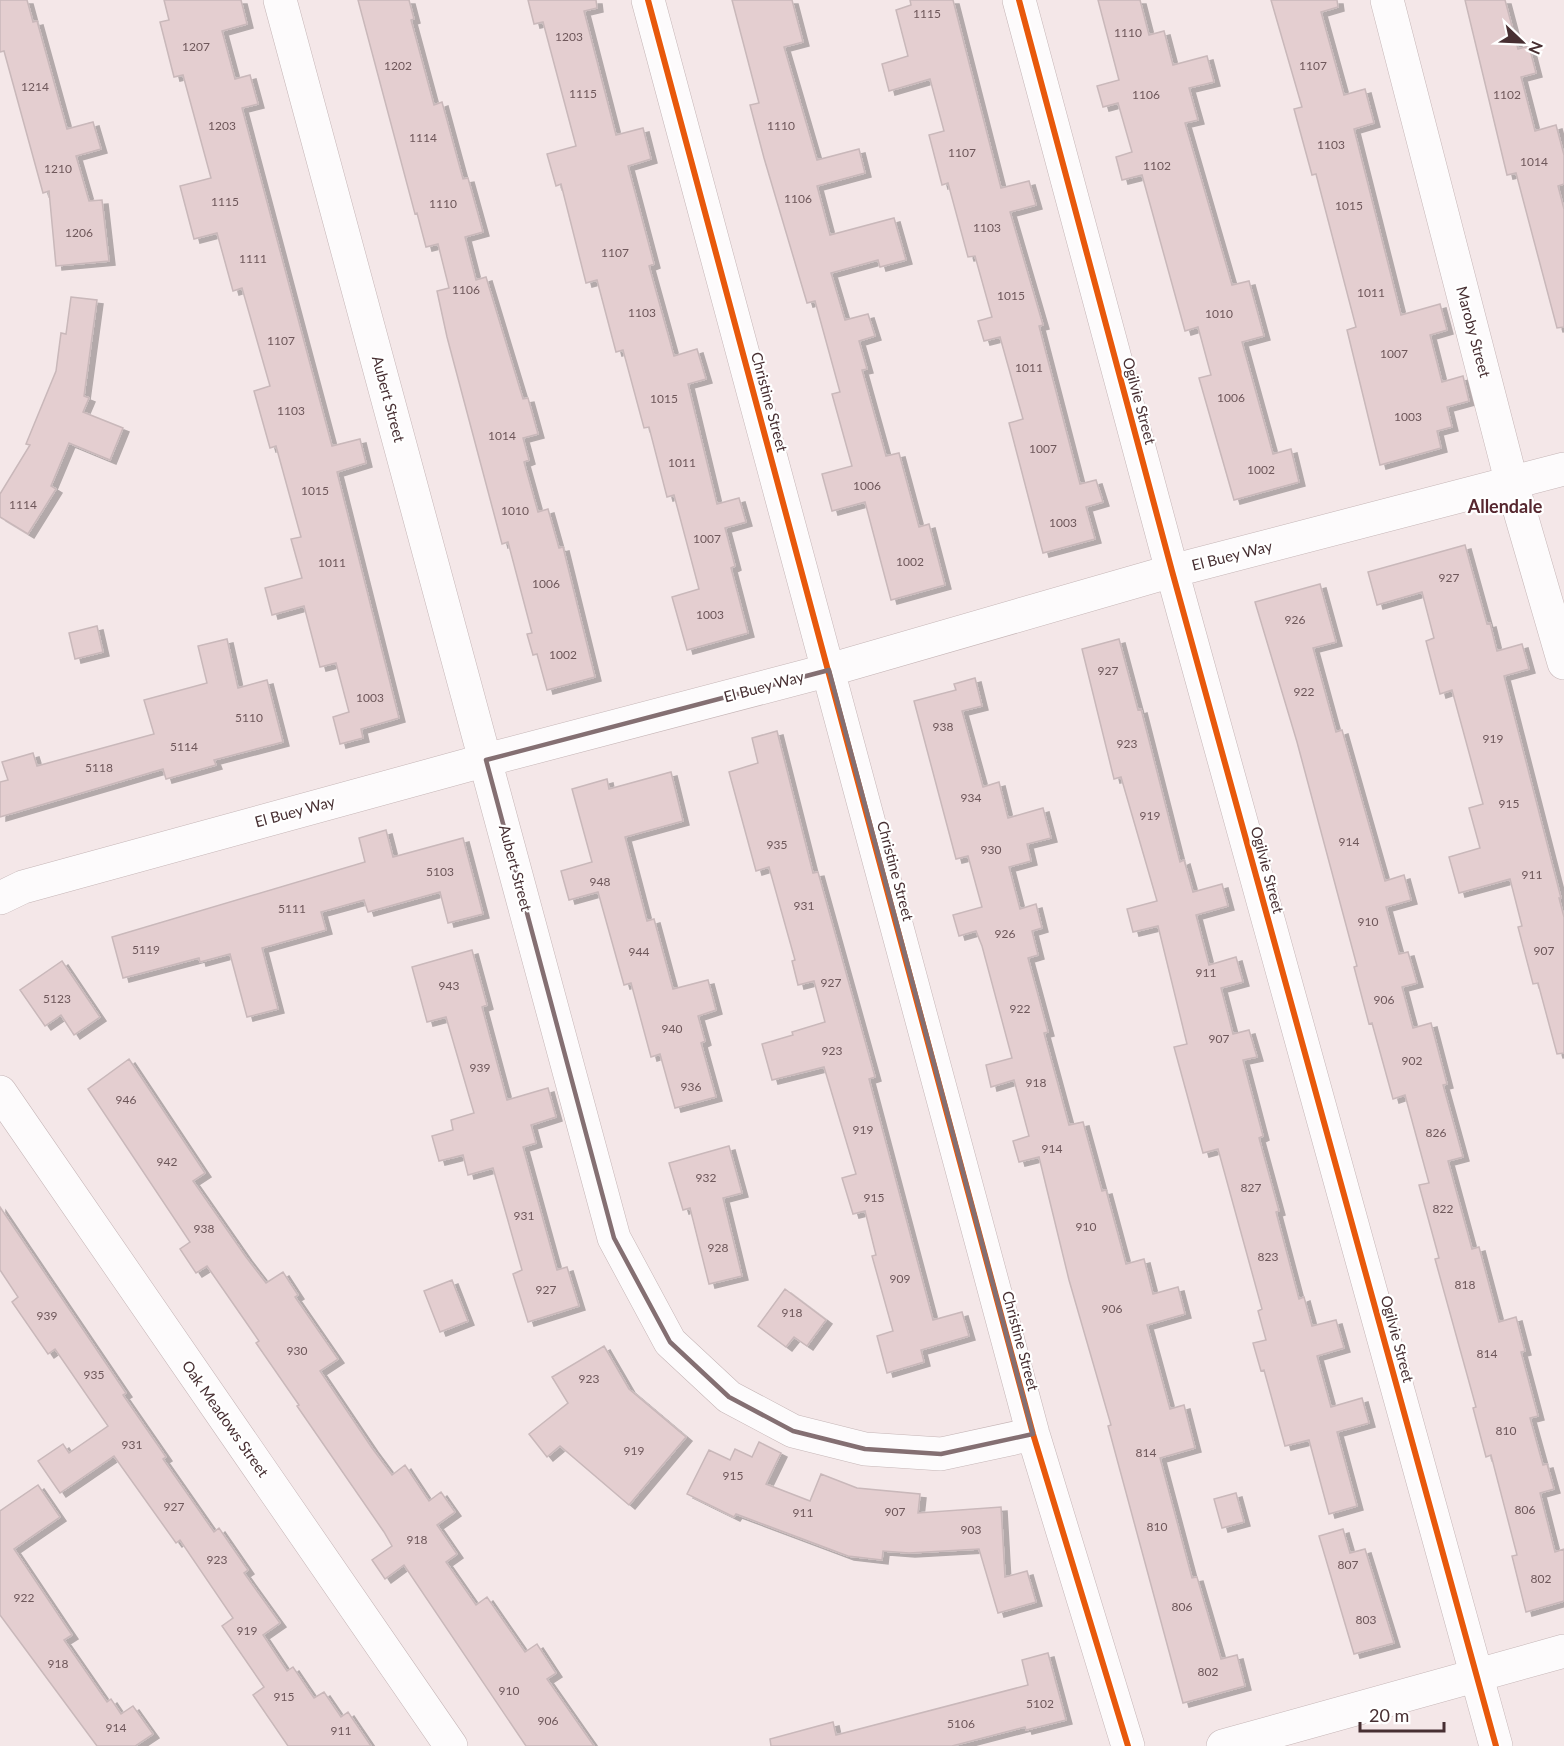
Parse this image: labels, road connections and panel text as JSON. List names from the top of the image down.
{
  "streets": {
    "street": [
      "Maroby Street",
      "Aubert Street",
      "Ogilvie Street",
      "Christine Street",
      "El Buey Way",
      "Oak Meadows Street"
    ]
  },
  "crossings": [
    ["Maroby Street", "El Buey Way"],
    ["Aubert Street", "Christine Street"],
    ["Aubert Street", "El Buey Way"],
    ["Ogilvie Street", "El Buey Way"],
    ["Christine Street", "El Buey Way"]
  ],
  "districts": ["Allendale"],
  "house_numbers": [
    "1115",
    "1110",
    "1203",
    "1207",
    "1202",
    "1107",
    "1214",
    "1115",
    "1106",
    "1102",
    "1203",
    "1110",
    "1114",
    "1103",
    "1107",
    "1014",
    "1102",
    "1210",
    "1106",
    "1115",
    "1110",
    "1015",
    "1103",
    "1206",
    "1107",
    "1111",
    "1106",
    "1011",
    "1015",
    "1103",
    "1010",
    "1107",
    "1007",
    "1011",
    "1006",
    "1015",
    "1103",
    "1003",
    "1014",
    "1007",
    "1011",
    "1002",
    "1006",
    "1015",
    "1114",
    "1010",
    "1003",
    "1007",
    "1002",
    "1011",
    "927",
    "1006",
    "1003",
    "926",
    "1002",
    "927",
    "922",
    "1003",
    "5110",
    "938",
    "919",
    "923",
    "5114",
    "5118",
    "934",
    "915",
    "919",
    "914",
    "935",
    "930",
    "5103",
    "911",
    "948",
    "931",
    "5111",
    "910",
    "926",
    "5119",
    "907",
    "944",
    "911",
    "927",
    "943",
    "5123",
    "906",
    "922",
    "940",
    "907",
    "923",
    "902",
    "939",
    "918",
    "936",
    "946",
    "919",
    "826",
    "914",
    "942",
    "932",
    "827",
    "915",
    "822",
    "931",
    "910",
    "938",
    "928",
    "823",
    "909",
    "818",
    "927",
    "906",
    "918",
    "939",
    "930",
    "814",
    "935",
    "923",
    "810",
    "931",
    "919",
    "814",
    "915",
    "927",
    "806",
    "907",
    "911",
    "810",
    "903",
    "918",
    "923",
    "807",
    "802",
    "922",
    "806",
    "803",
    "919",
    "918",
    "802",
    "910",
    "915",
    "5102",
    "906",
    "5106",
    "914",
    "911"
  ],
  "scale_bar": "20 m",
  "north": "bottom right"
}
